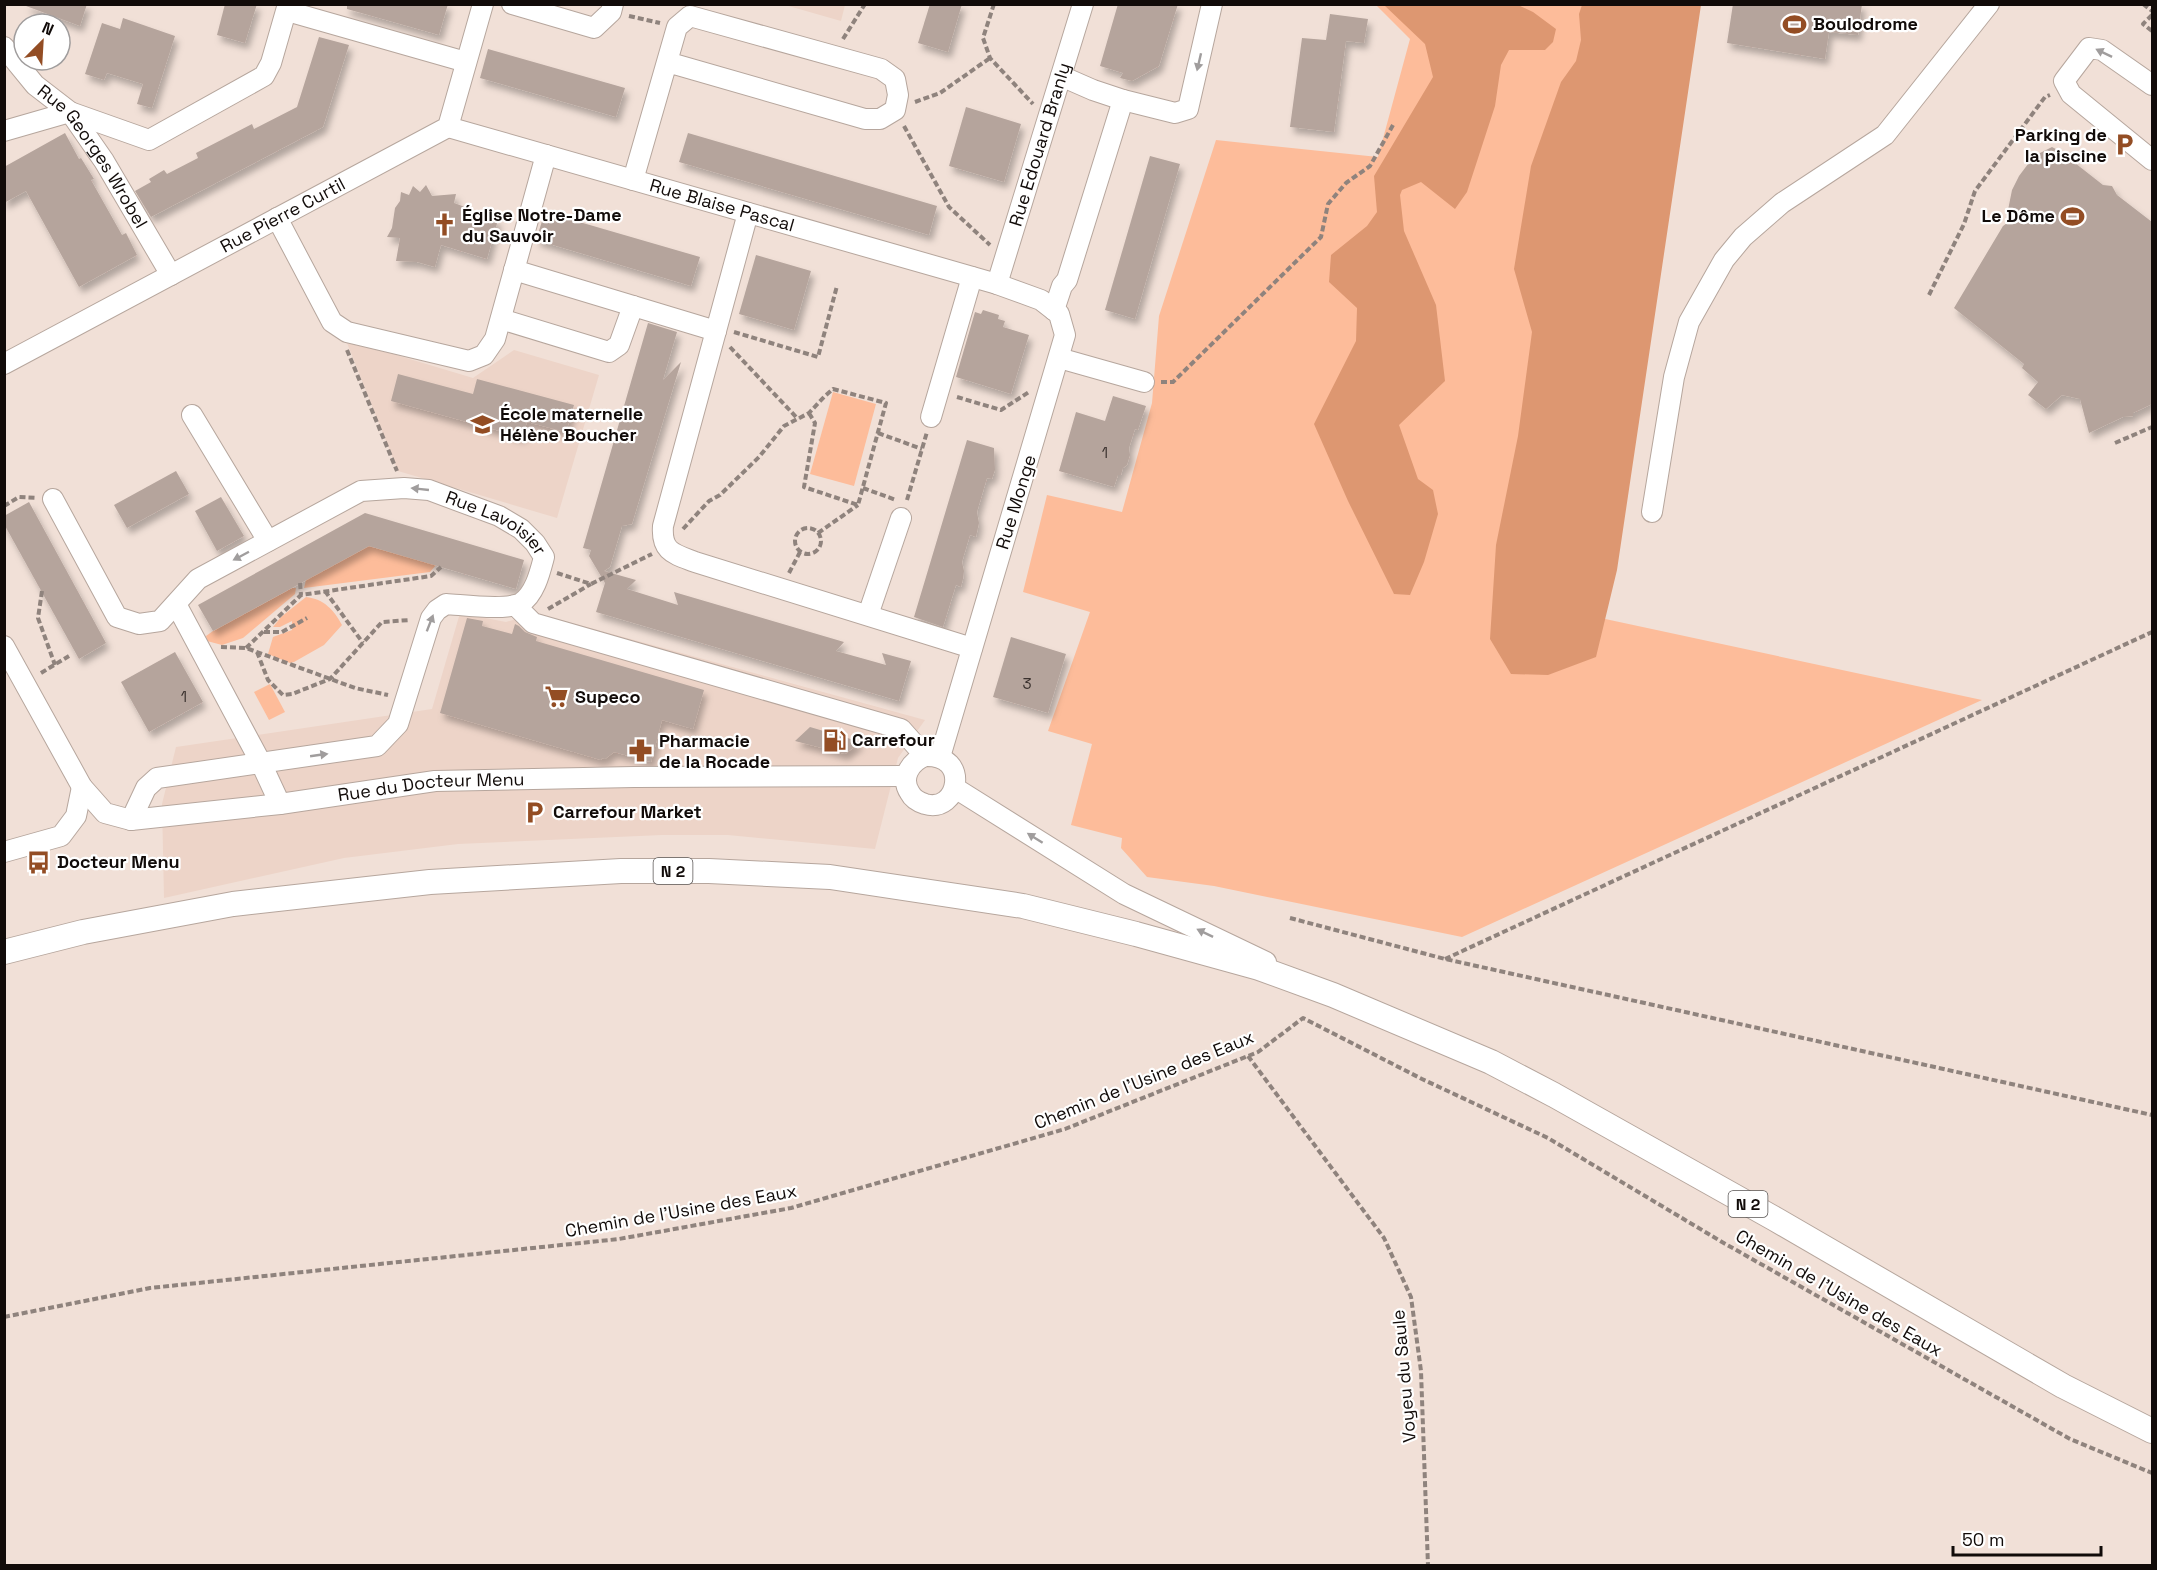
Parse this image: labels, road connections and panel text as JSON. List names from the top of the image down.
{
  "streets": {
    "main road": ["N 2"],
    "street": [
      "Rue Edouard Branly",
      "Rue Georges Wrobel",
      "Rue Blaise Pascal",
      "Rue Pierre Curtil",
      "Rue Monge",
      "Rue Lavoisier",
      "Rue du Docteur Menu"
    ],
    "path": ["Chemin de l'Usine des Eaux", "Voyeu du Saule"]
  },
  "crossings": [
    ["Rue Edouard Branly", "Rue Blaise Pascal"],
    ["Rue Georges Wrobel", "Rue Pierre Curtil"],
    ["Rue Blaise Pascal", "Rue Pierre Curtil"],
    ["Rue Monge", "Rue du Docteur Menu"],
    ["Chemin de l'Usine des Eaux", "Voyeu du Saule"]
  ],
  "places": {
    "sports": ["Boulodrome", "Le Dôme"],
    "parking": ["Parking de la piscine", "Carrefour Market"],
    "church": ["Église Notre-Dame du Sauvoir"],
    "school or university": ["École maternelle Hélène Boucher"],
    "supermarket": ["Supeco"],
    "fuel station": ["Carrefour"],
    "pharmacy": ["Pharmacie de la Rocade"],
    "bus stop": ["Docteur Menu"]
  },
  "house_numbers": ["1", "3", "1"],
  "scale_bar": "50 m",
  "north": "top right"
}
